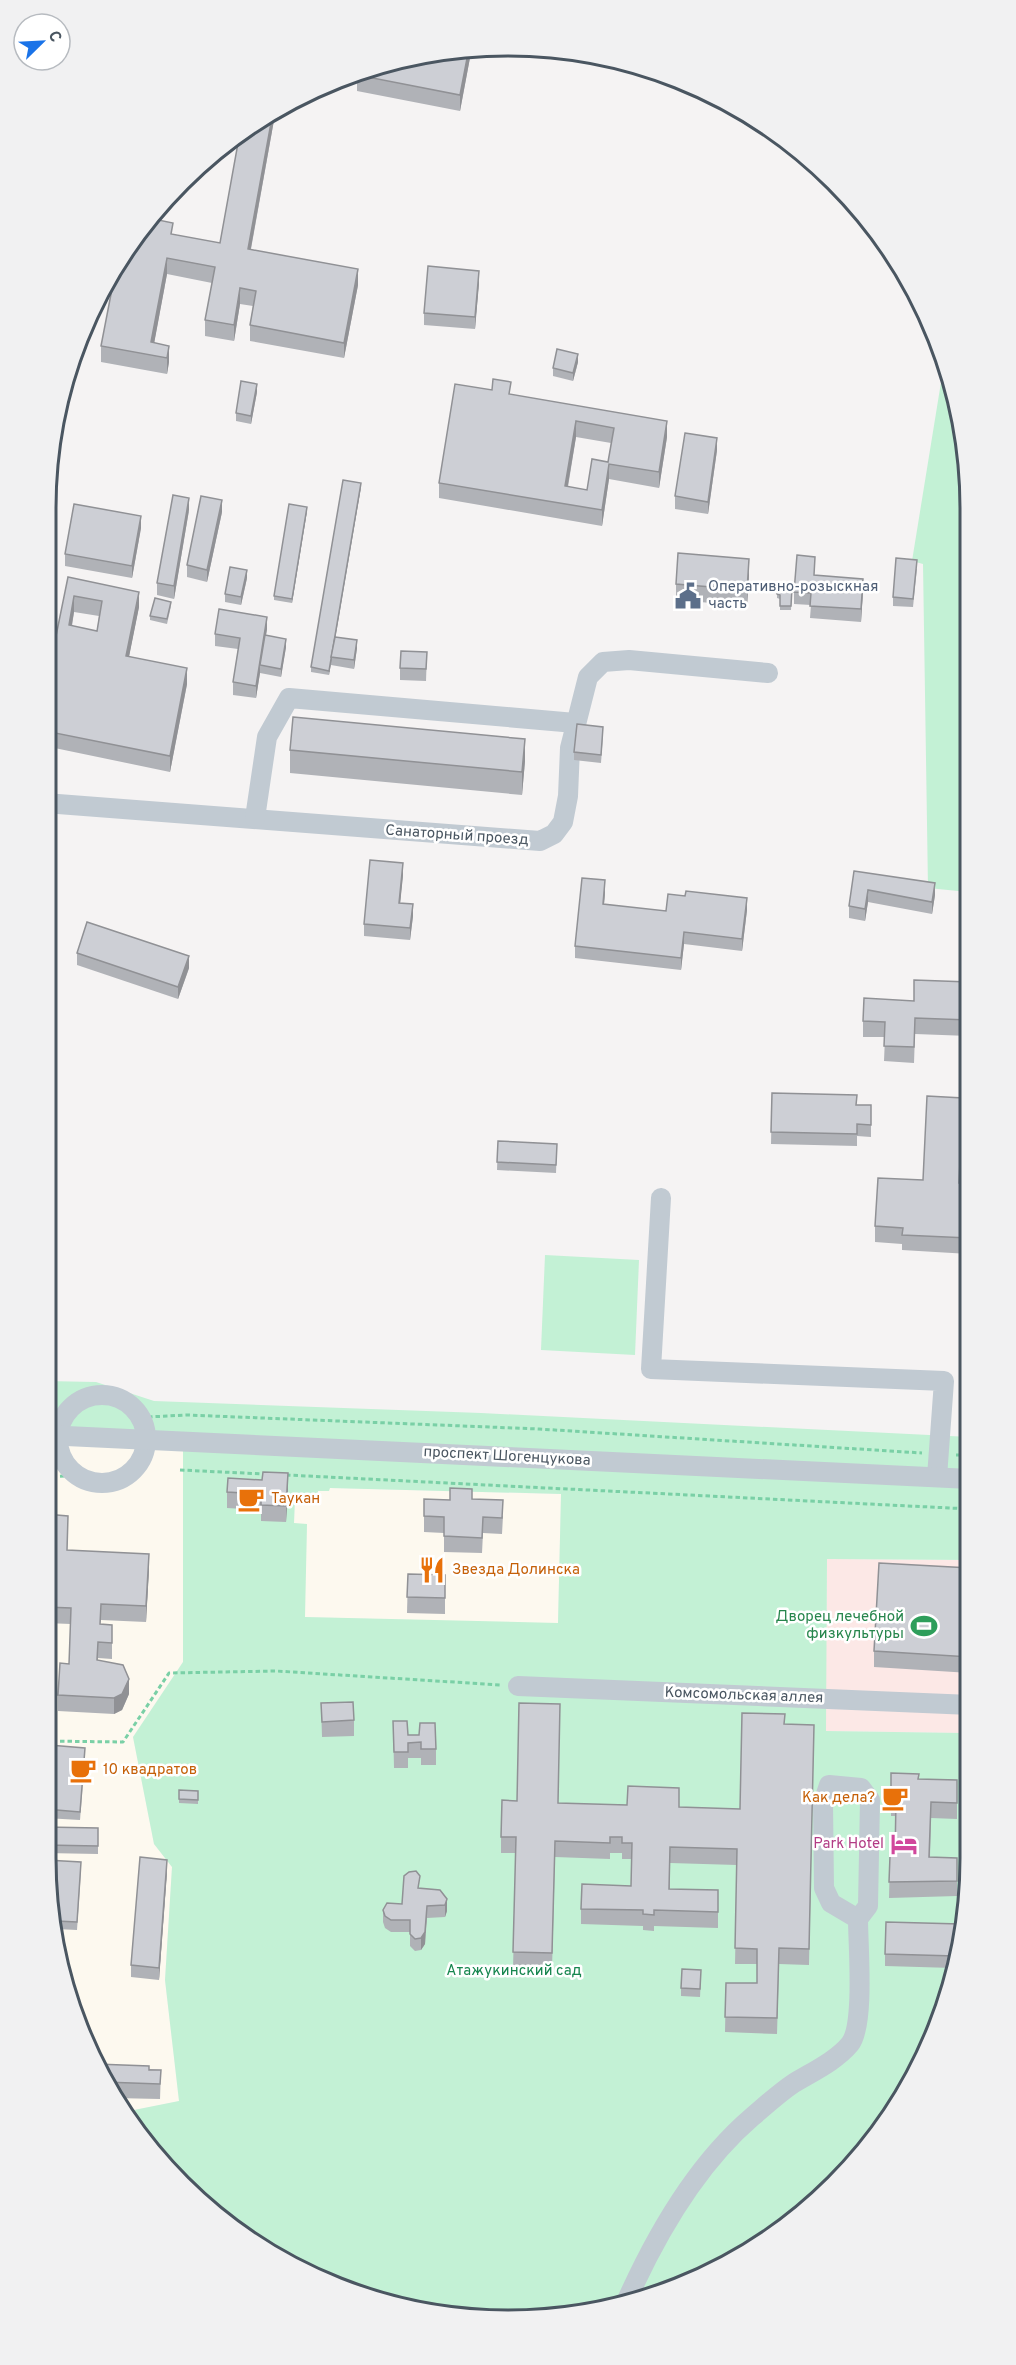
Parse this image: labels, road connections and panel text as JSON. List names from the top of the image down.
{
  "streets": {
    "street": ["Санаторный проезд", "проспект Шогенцукова", "Комсомольская аллея"]
  },
  "parks": ["Атажукинский сад"],
  "places": {
    "public building": ["Оперативно-розыскная часть"],
    "cafe": ["Таукан", "10 квадратов", "Как дела?"],
    "restaurant": ["Звезда Долинска"],
    "sports": ["Дворец лечебной физкультуры"],
    "hotel": ["Park Hotel"]
  },
  "north": "top right"
}
